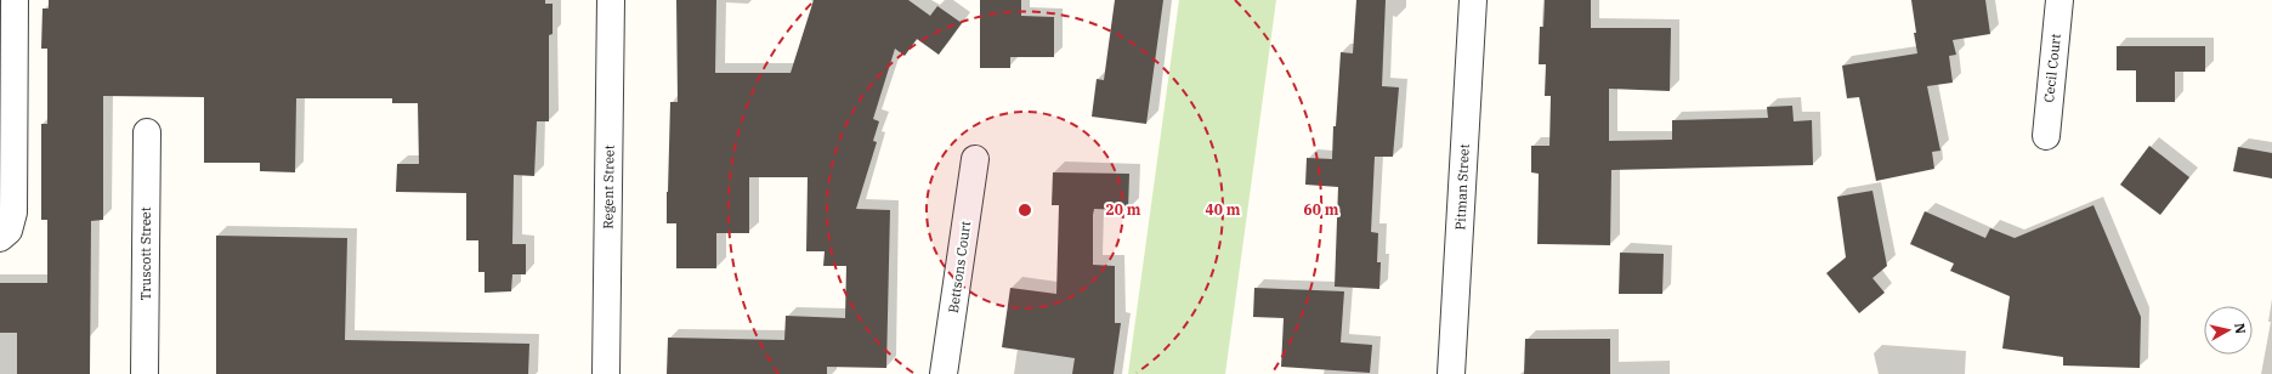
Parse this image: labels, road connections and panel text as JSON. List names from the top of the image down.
{
  "streets": {
    "street": [
      "Cecil Court",
      "Regent Street",
      "Pitman Street",
      "Truscott Street",
      "Bettsons Court"
    ]
  },
  "north": "right",
  "rings": ["20 m", "40 m", "60 m"]
}
